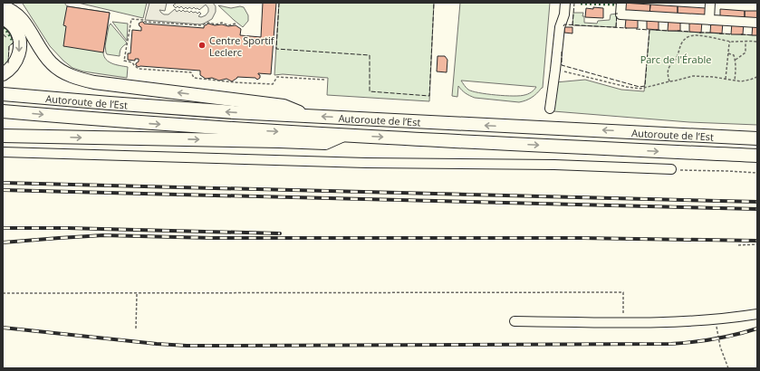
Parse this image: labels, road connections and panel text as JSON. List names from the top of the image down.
{
  "streets": {
    "highway": ["Autoroute de l’Est"]
  },
  "parks": ["Parc de l'Érable"],
  "places": ["Centre Sportif Leclerc"]
}
